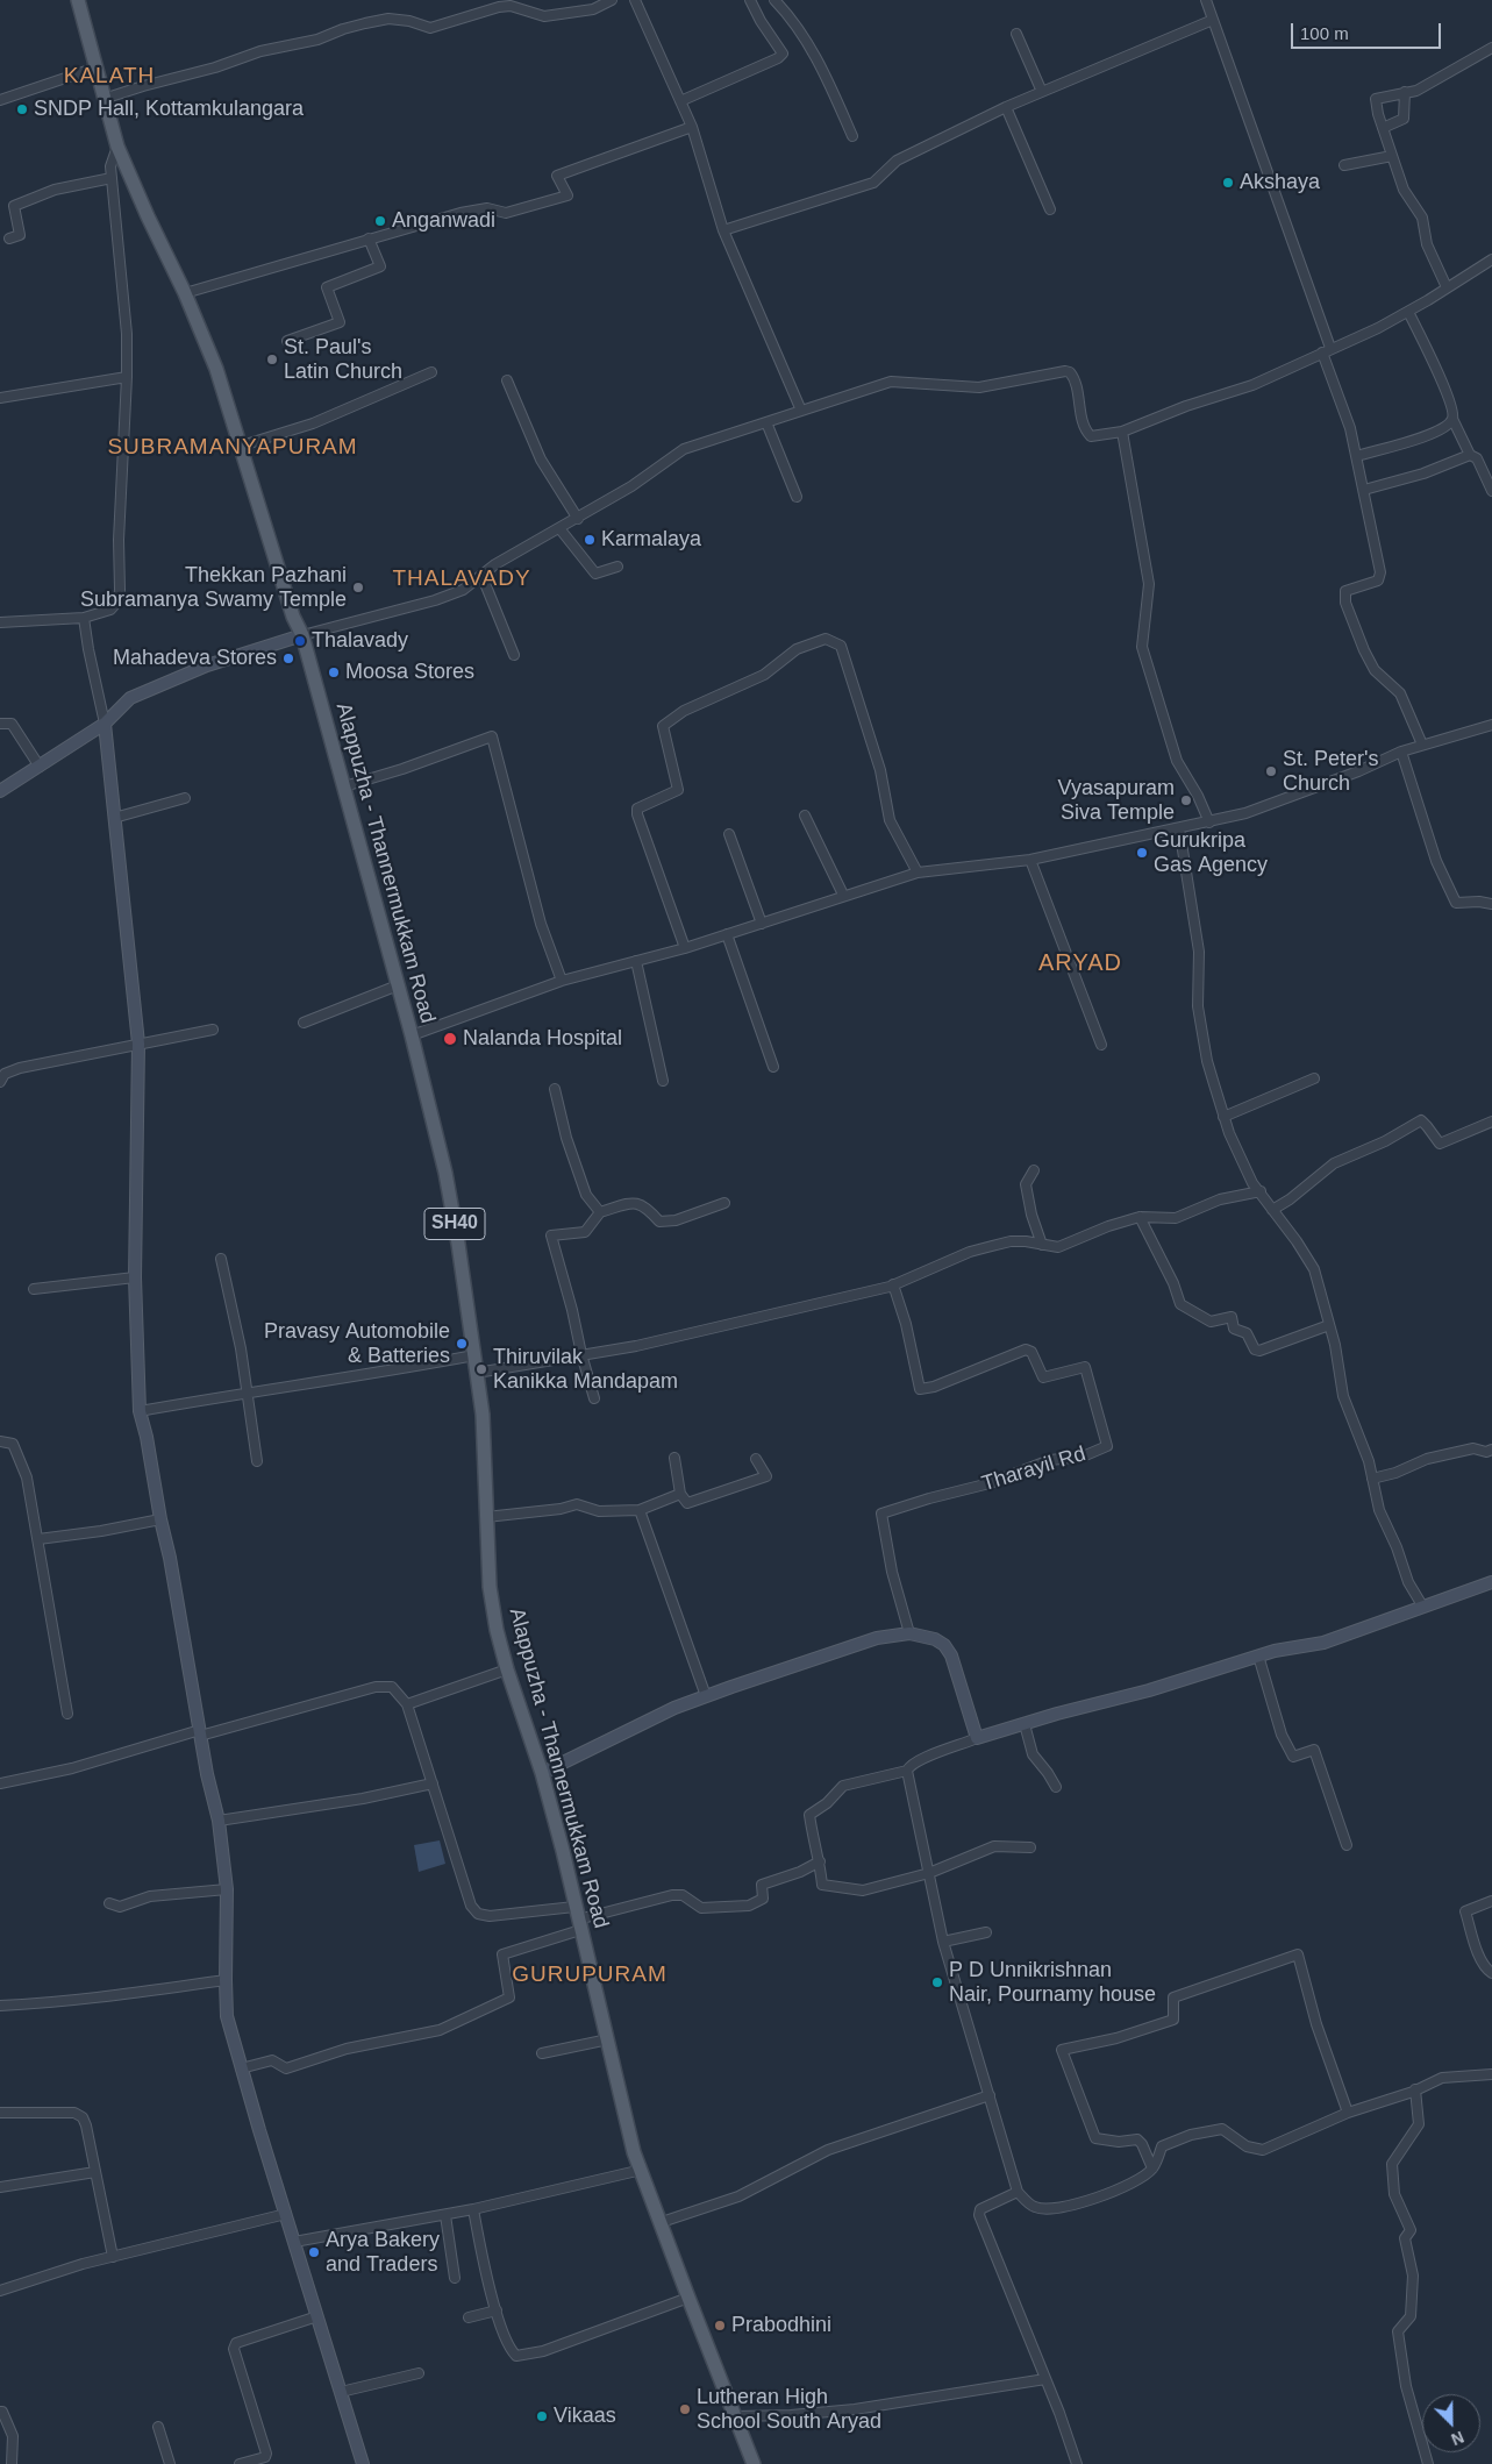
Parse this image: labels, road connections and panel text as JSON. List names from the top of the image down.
{
  "streets": {
    "main road": ["Alappuzha - Thannermukkam Road", "SH40"],
    "street": ["Tharayil Rd"]
  },
  "districts": [
    "KALATH",
    "SUBRAMANYAPURAM",
    "THALAVADY",
    "ARYAD",
    "GURUPURAM"
  ],
  "places": [
    "SNDP Hall, Kottamkulangara",
    "Akshaya",
    "Anganwadi",
    "St. Paul's Latin Church",
    "Karmalaya",
    "Thekkan Pazhani Subramanya Swamy Temple",
    "Thalavady",
    "Mahadeva Stores",
    "Moosa Stores",
    "St. Peter's Church",
    "Vyasapuram Siva Temple",
    "Gurukripa Gas Agency",
    "Nalanda Hospital",
    "Pravasy Automobile & Batteries",
    "Thiruvilak Kanikka Mandapam",
    "P D Unnikrishnan Nair, Pournamy house",
    "Arya Bakery and Traders",
    "Prabodhini",
    "Lutheran High School South Aryad",
    "Vikaas"
  ],
  "scale_bar": "100 m",
  "north": "bottom right"
}
